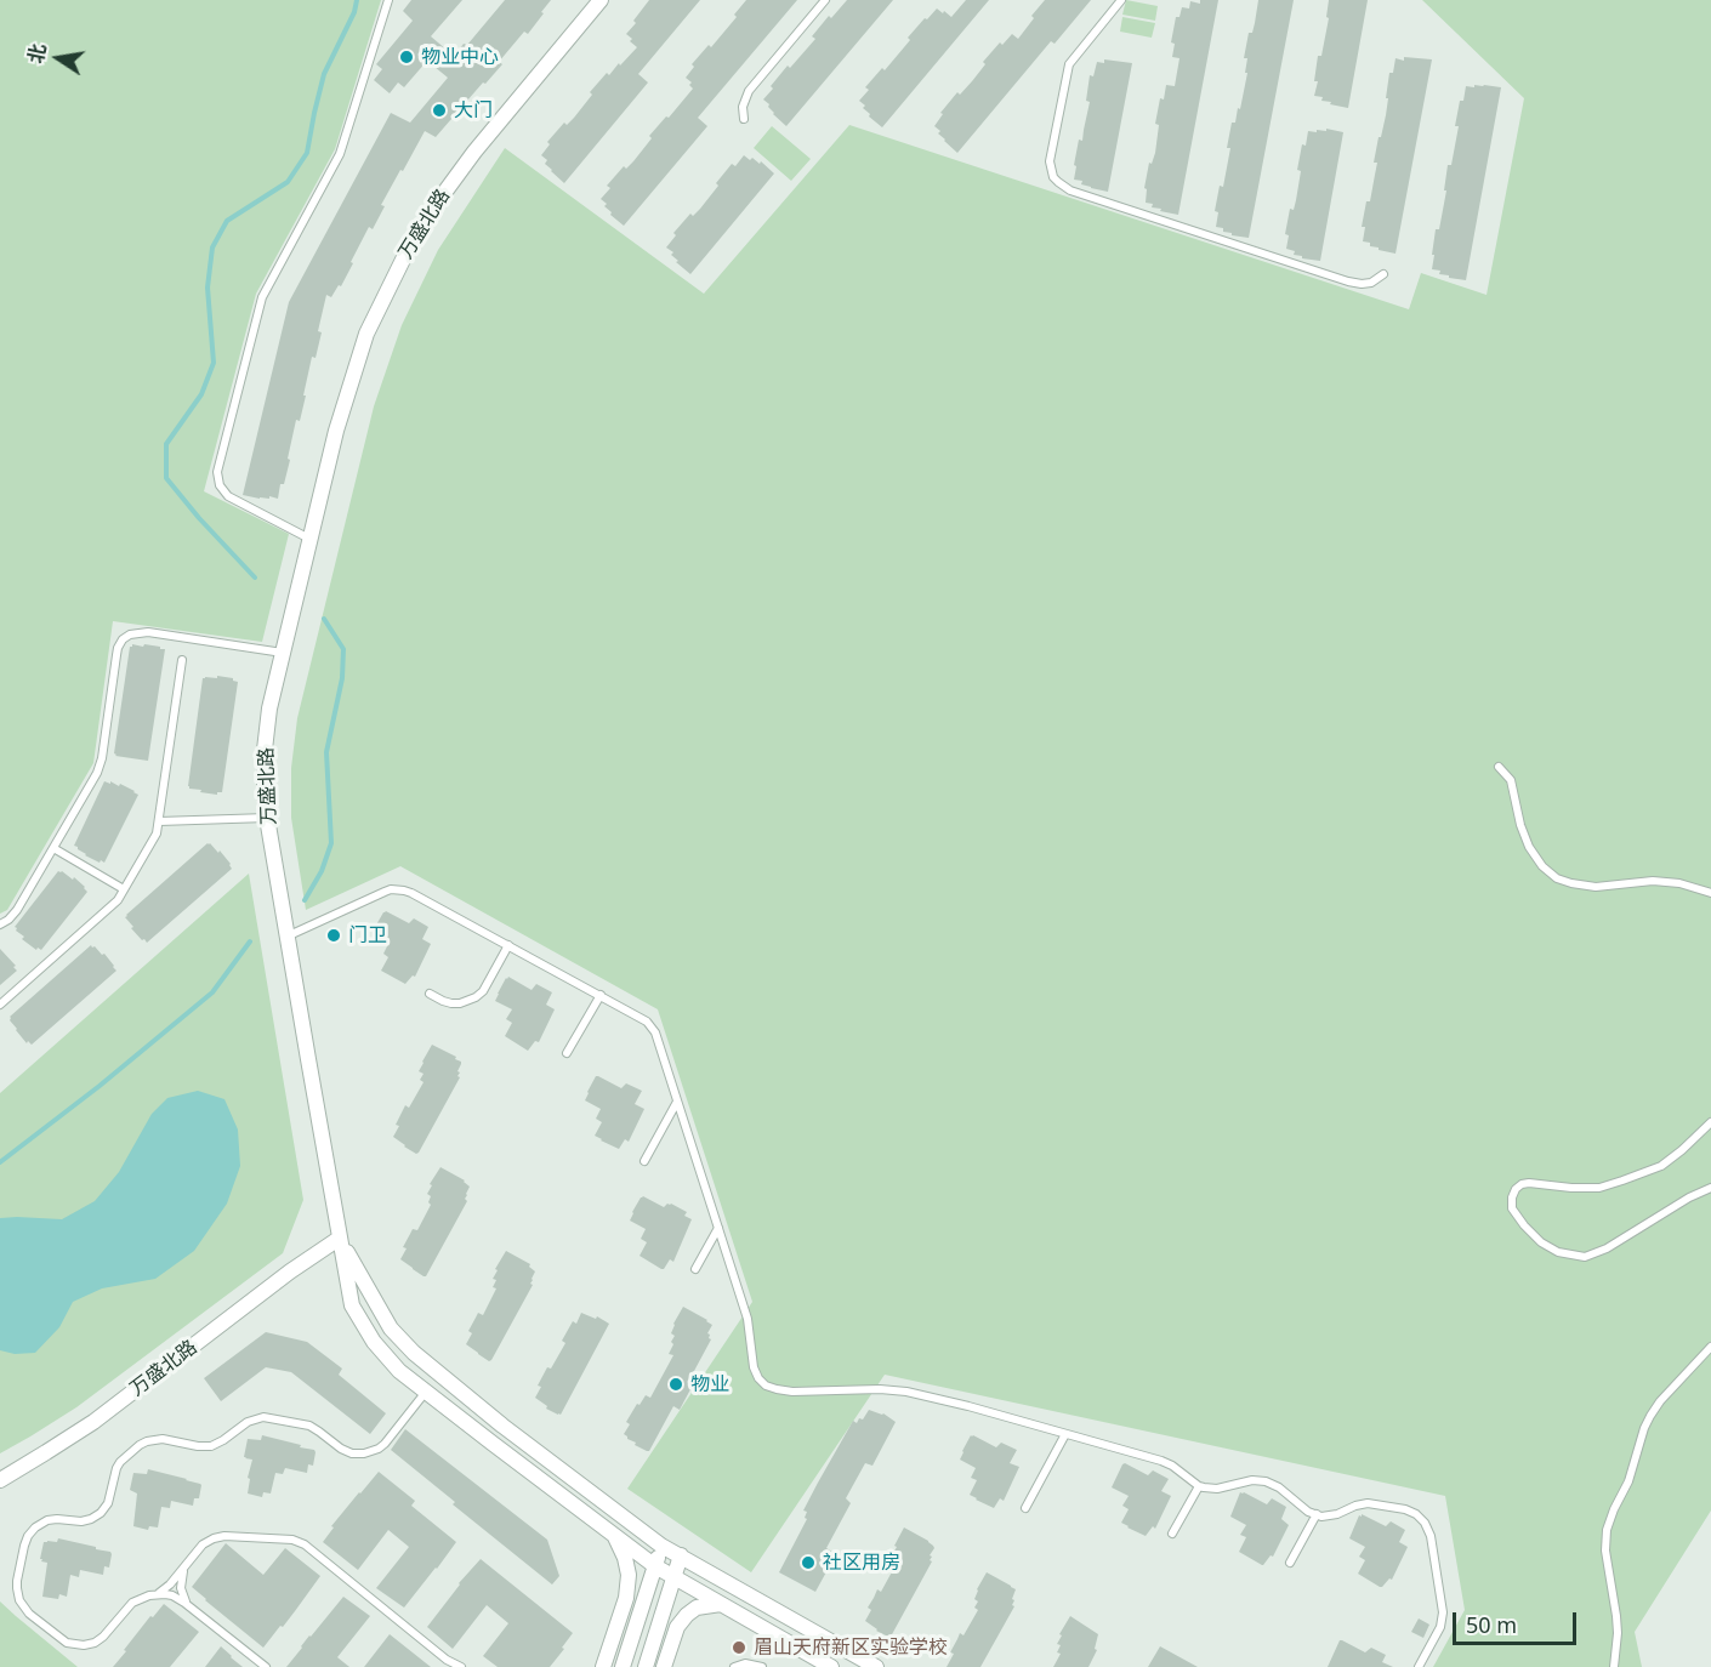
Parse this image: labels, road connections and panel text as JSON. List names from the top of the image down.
{
  "streets": {
    "street": ["万盛北路"]
  },
  "places": [
    "物业中心",
    "大门",
    "门卫",
    "物业",
    "社区用房",
    "眉山天府新区实验学校"
  ],
  "scale_bar": "50 m",
  "north": "left"
}
